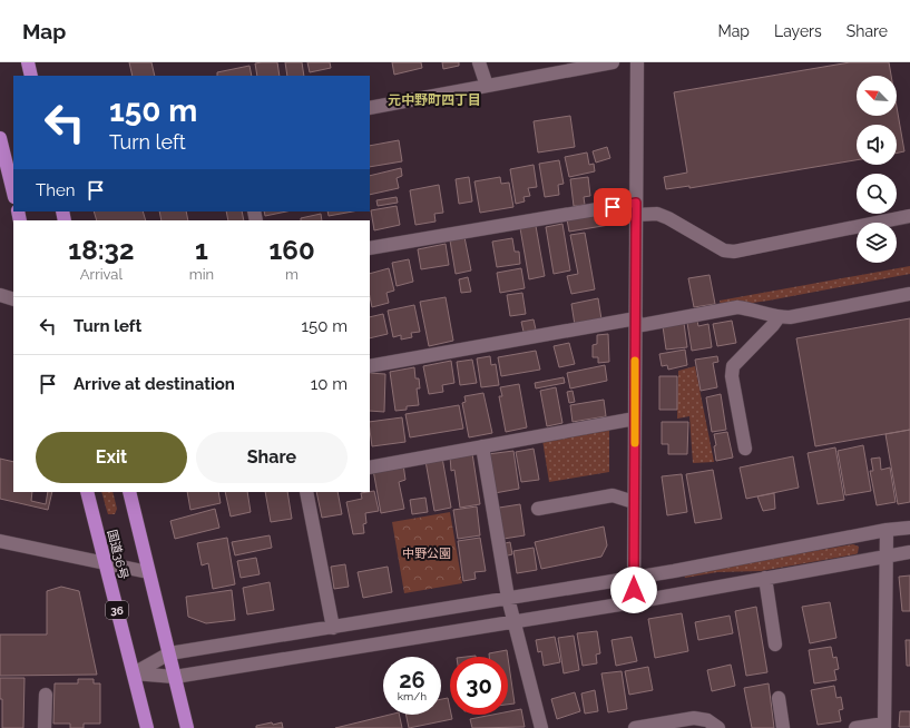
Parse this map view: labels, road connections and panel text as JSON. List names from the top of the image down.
{
  "streets": {
    "highway": ["国道36号", "36"]
  },
  "districts": ["元中野町四丁目"],
  "parks": ["中野公園"],
  "north": "top left",
  "page": {
    "header": "Map",
    "nav": ["Map", "Layers", "Share"],
    "turn": ["150 m", "Turn left"],
    "then": "Then",
    "eta": [
      "18:32",
      "Arrival",
      "1",
      "min",
      "160",
      "m"
    ],
    "list": [
      {
        "name": "Turn left",
        "value": "150 m"
      },
      {
        "name": "Arrive at destination",
        "value": "10 m"
      }
    ],
    "buttons": ["Exit", "Share"],
    "speed": "26 km/h",
    "limit": "30"
  }
}
